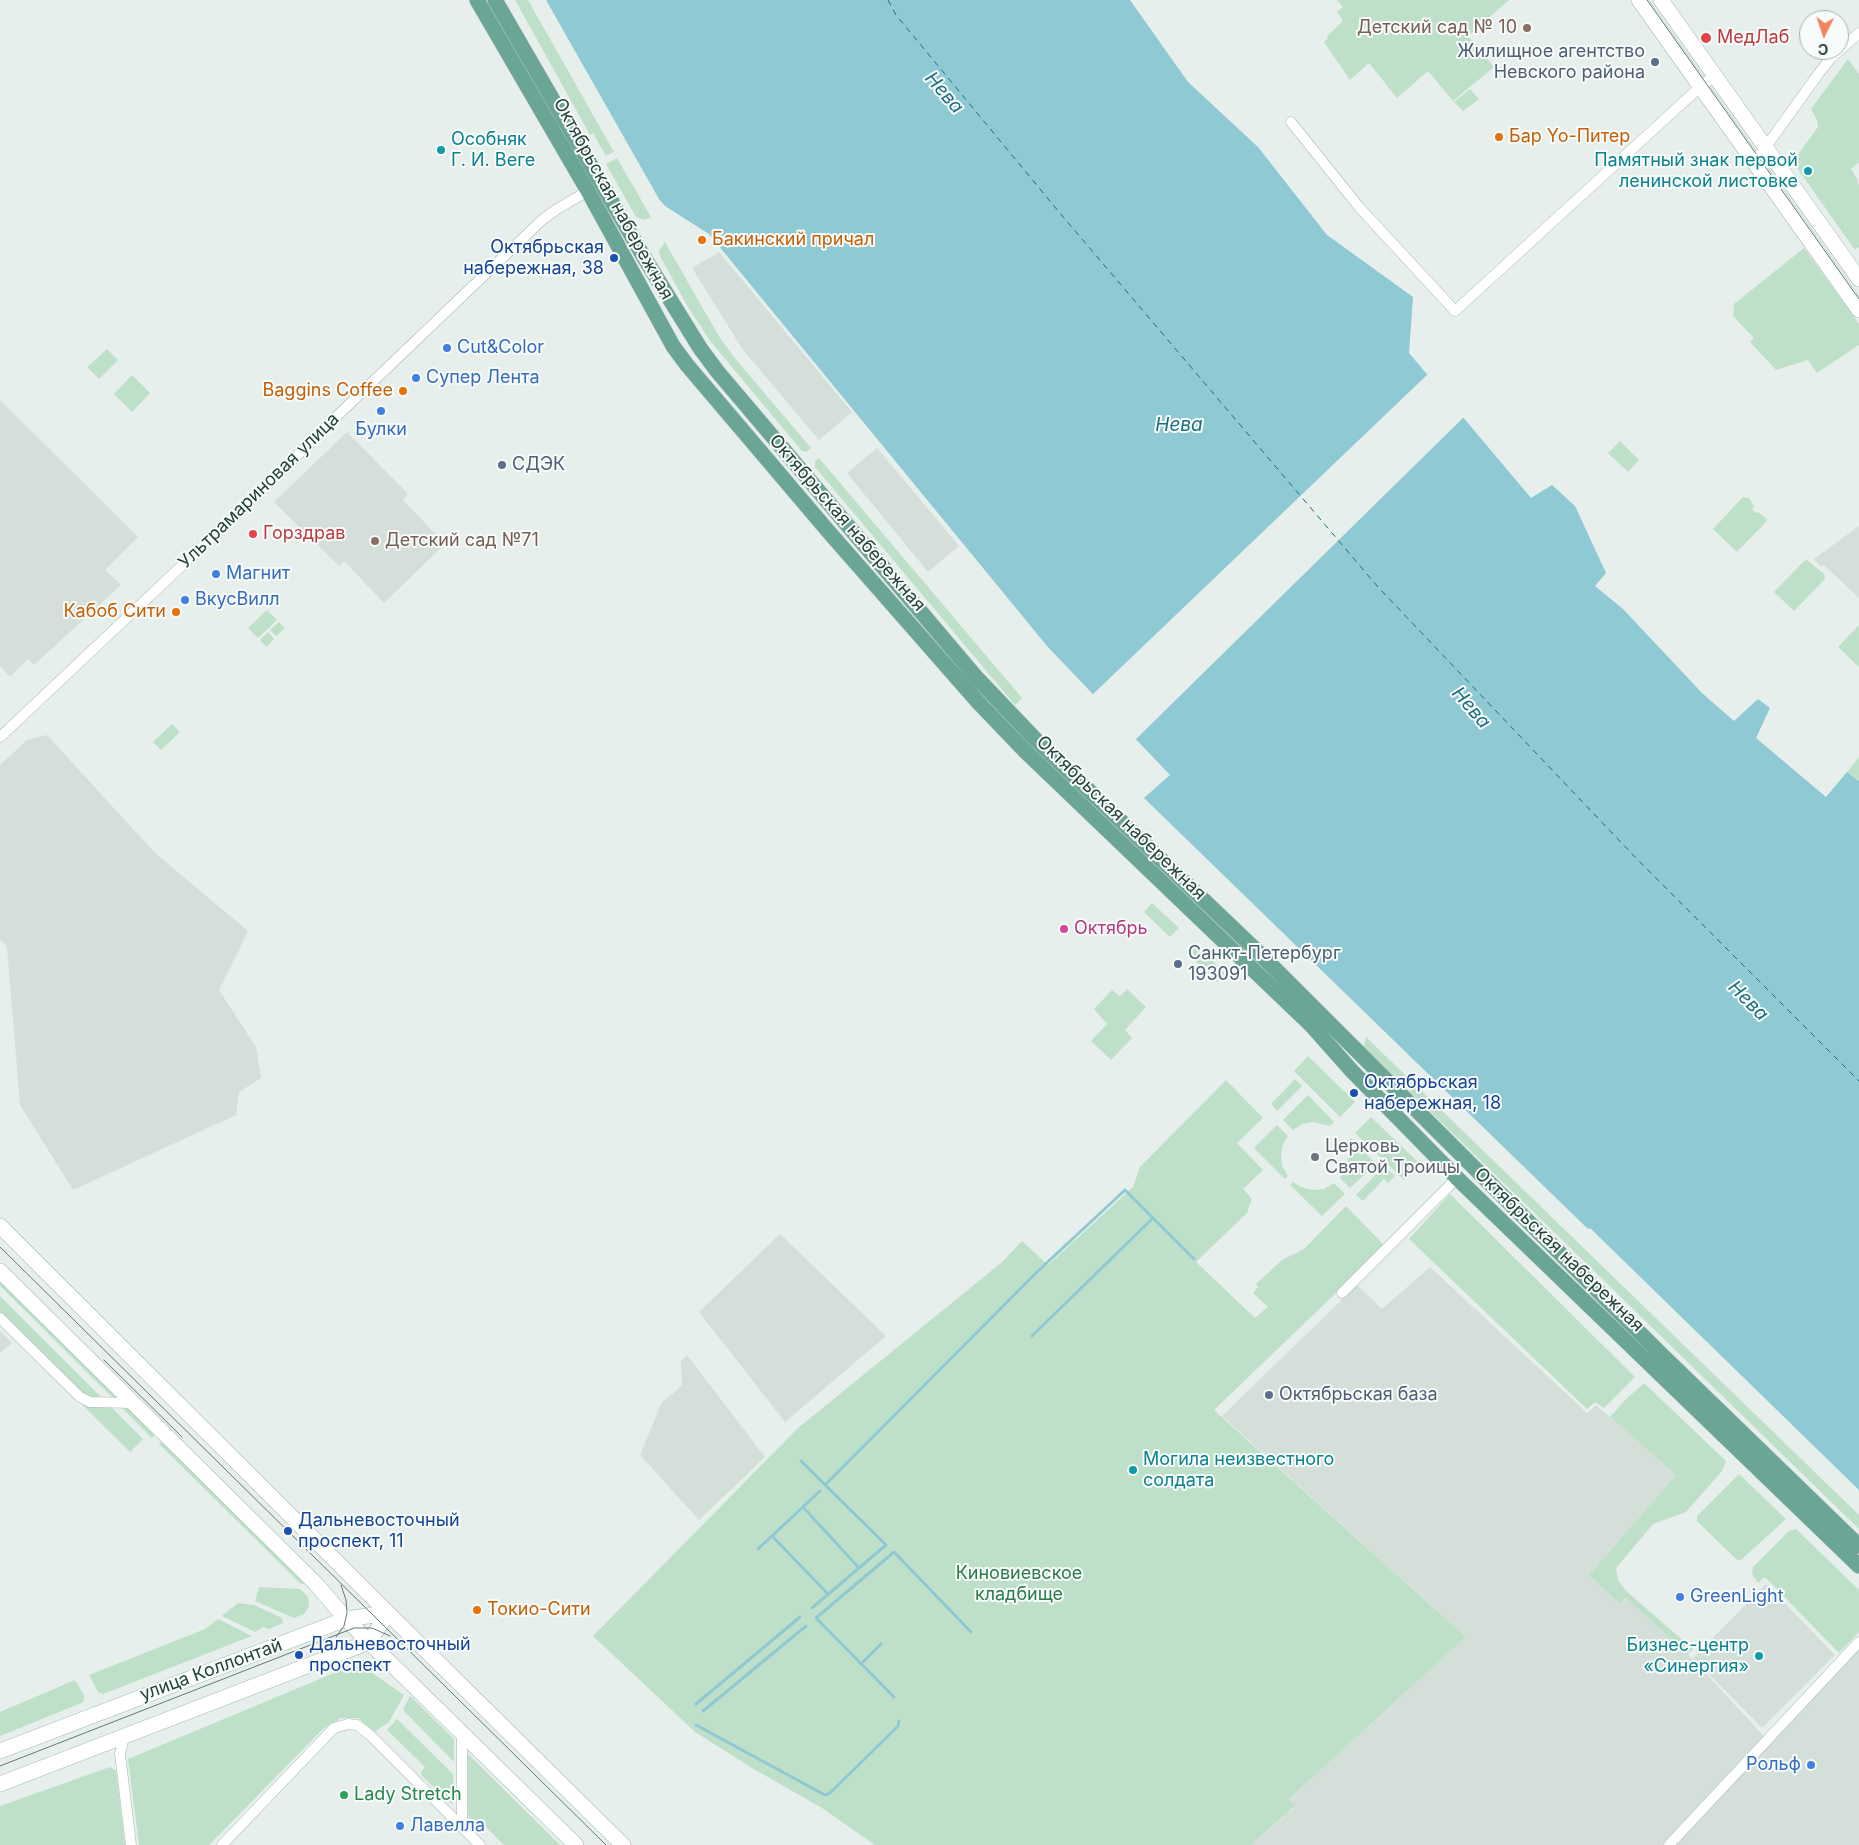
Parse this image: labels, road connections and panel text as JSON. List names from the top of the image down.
{
  "streets": {
    "main road": ["Октябрьская набережная", "улица Коллонтай"],
    "street": ["Ультрамариновая улица"]
  },
  "crossings": [
    ["Октябрьская набережная", "Ультрамариновая улица"]
  ],
  "water": ["Нева"],
  "parks": ["Киновиевское кладбище"],
  "places": [
    "Детский сад № 10",
    "МедЛаб",
    "Жилищное агентство Невского района",
    "Бар Yo-Питер",
    "Особняк Г. И. Веге",
    "Памятный знак первой ленинской листовке",
    "Бакинский причал",
    "Октябрьская набережная, 38",
    "Cut&Color",
    "Супер Лента",
    "Baggins Coffee",
    "Булки",
    "СДЭК",
    "Горздрав",
    "Детский сад №71",
    "Магнит",
    "ВкусВилл",
    "Кабоб Сити",
    "Октябрь",
    "Санкт-Петербург 193091",
    "Октябрьская набережная, 18",
    "Церковь Святой Троицы",
    "Октябрьская база",
    "Могила неизвестного солдата",
    "Дальневосточный проспект, 11",
    "GreenLight",
    "Токио-Сити",
    "Дальневосточный проспект",
    "Бизнес-центр «Синергия»",
    "Рольф",
    "Lady Stretch",
    "Лавелла"
  ],
  "north": "bottom"
}
